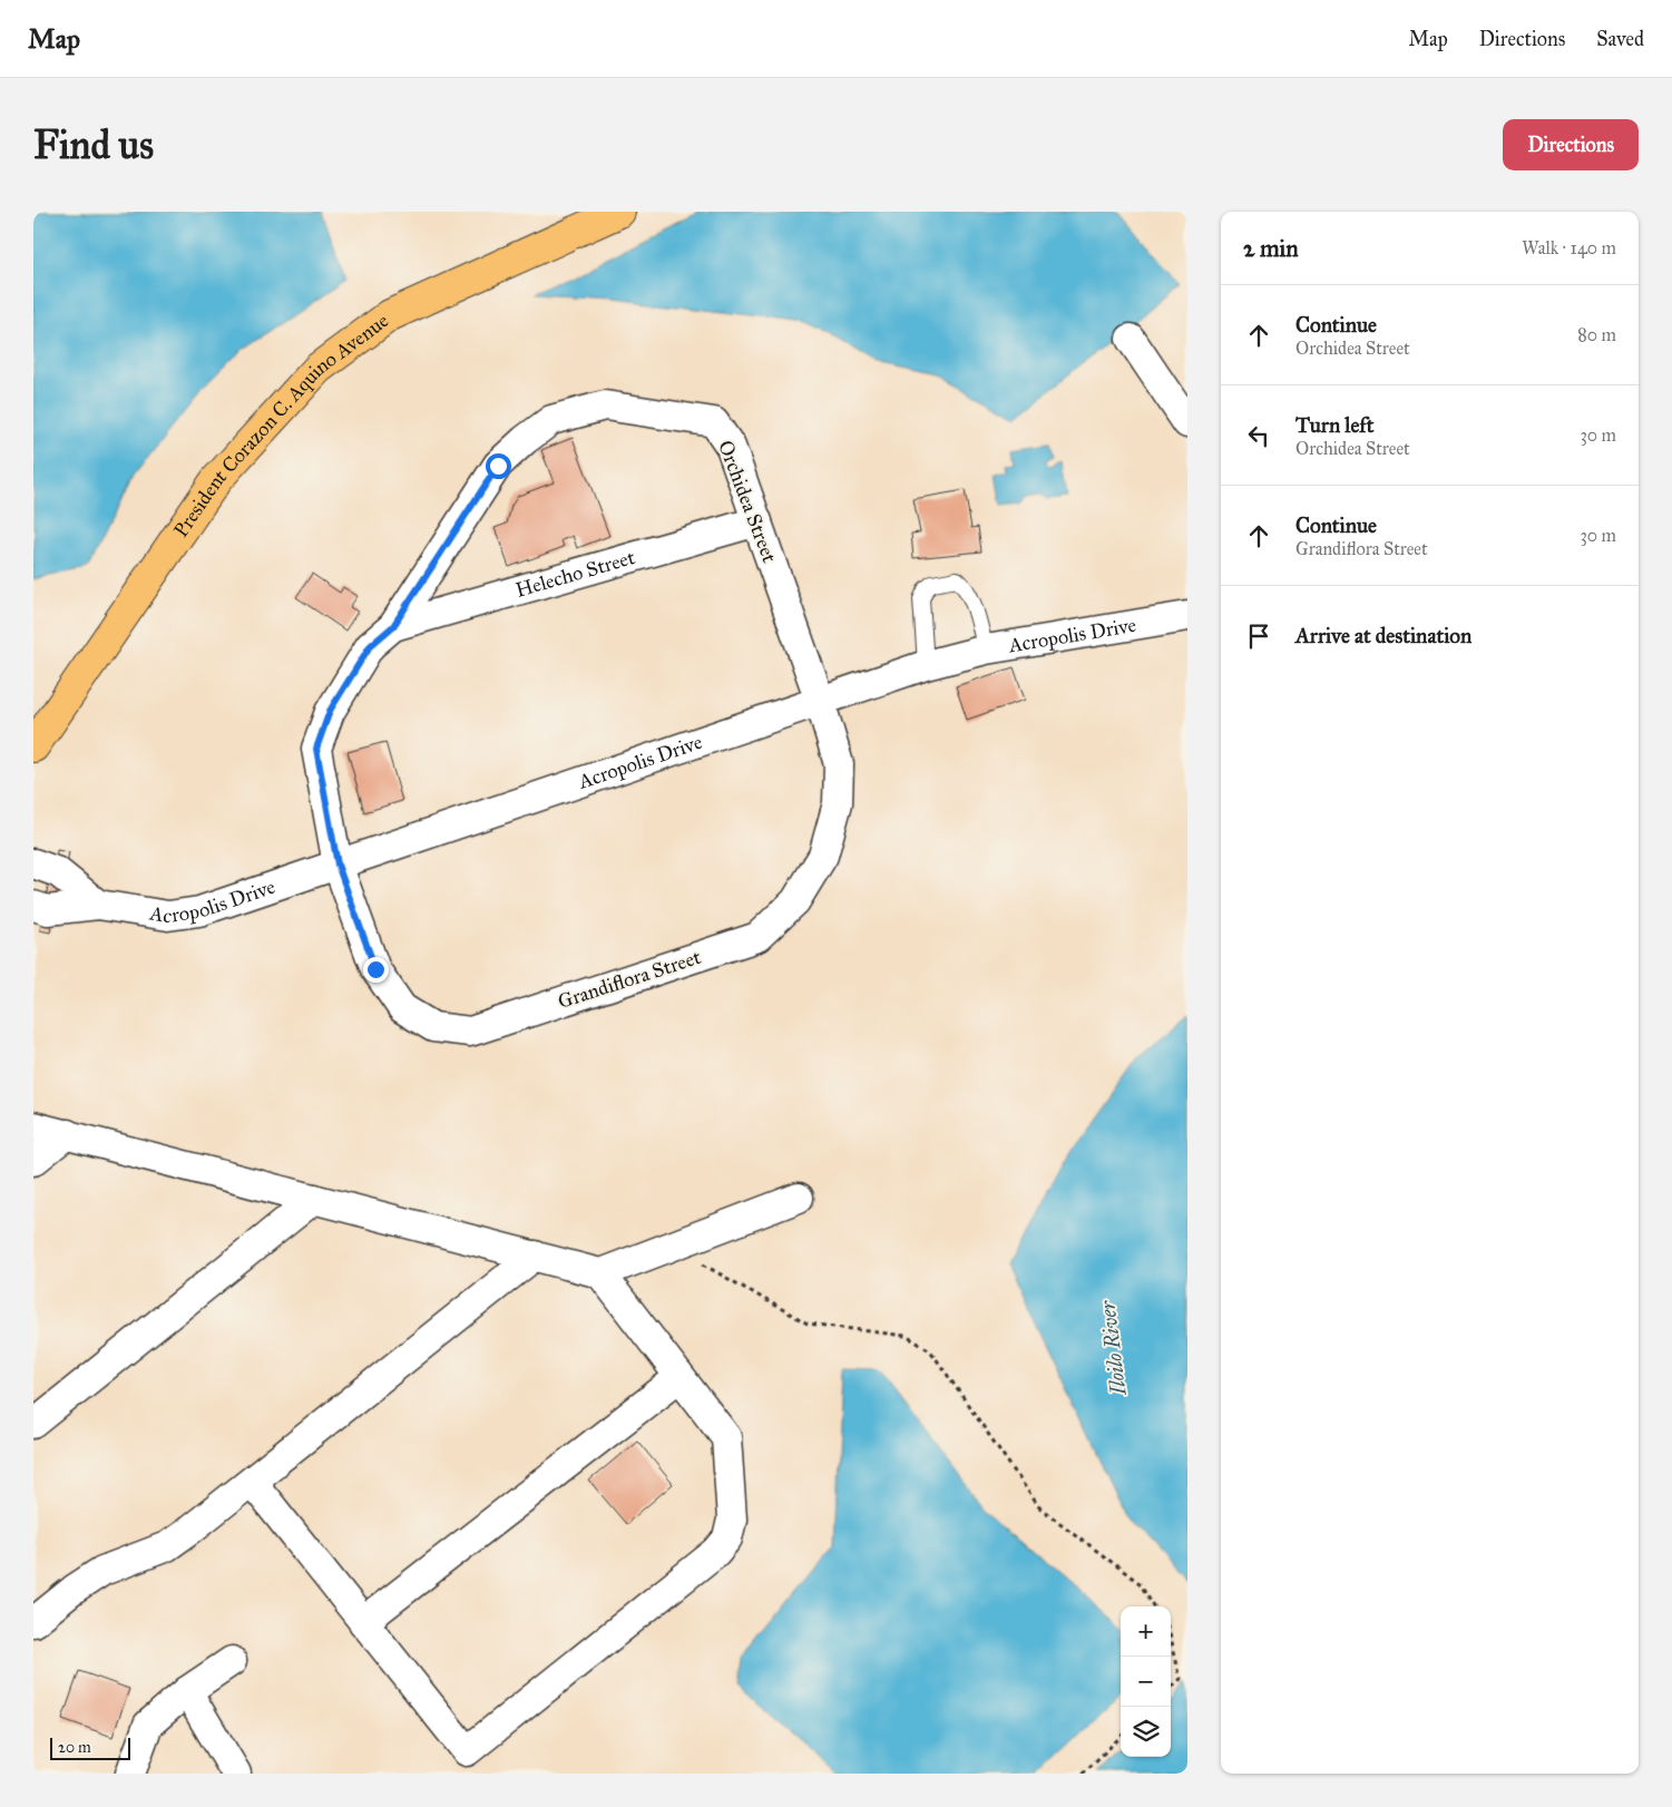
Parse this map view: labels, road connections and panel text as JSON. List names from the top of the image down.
{
  "streets": {
    "main road": ["President Corazon C. Aquino Avenue"],
    "street": [
      "Orchidea Street",
      "Helecho Street",
      "Acropolis Drive",
      "Grandiflora Street"
    ]
  },
  "crossings": [
    ["Orchidea Street", "Helecho Street"],
    ["Orchidea Street", "Acropolis Drive"],
    ["Orchidea Street", "Grandiflora Street"],
    ["Acropolis Drive", "Grandiflora Street"]
  ],
  "water": ["Iloilo River"],
  "scale_bar": "20 m",
  "page": {
    "header": "Map",
    "nav": ["Map", "Directions", "Saved"],
    "buttons": "Directions",
    "title": "Find us",
    "heading": ["2 min", "Walk · 140 m"],
    "list": [
      ["Continue", "Orchidea Street", "80 m"],
      ["Turn left", "Orchidea Street", "30 m"],
      ["Continue", "Grandiflora Street", "30 m"],
      "Arrive at destination"
    ],
    "map_buttons": ["+", "−"],
    "scale": "20 m"
  }
}
